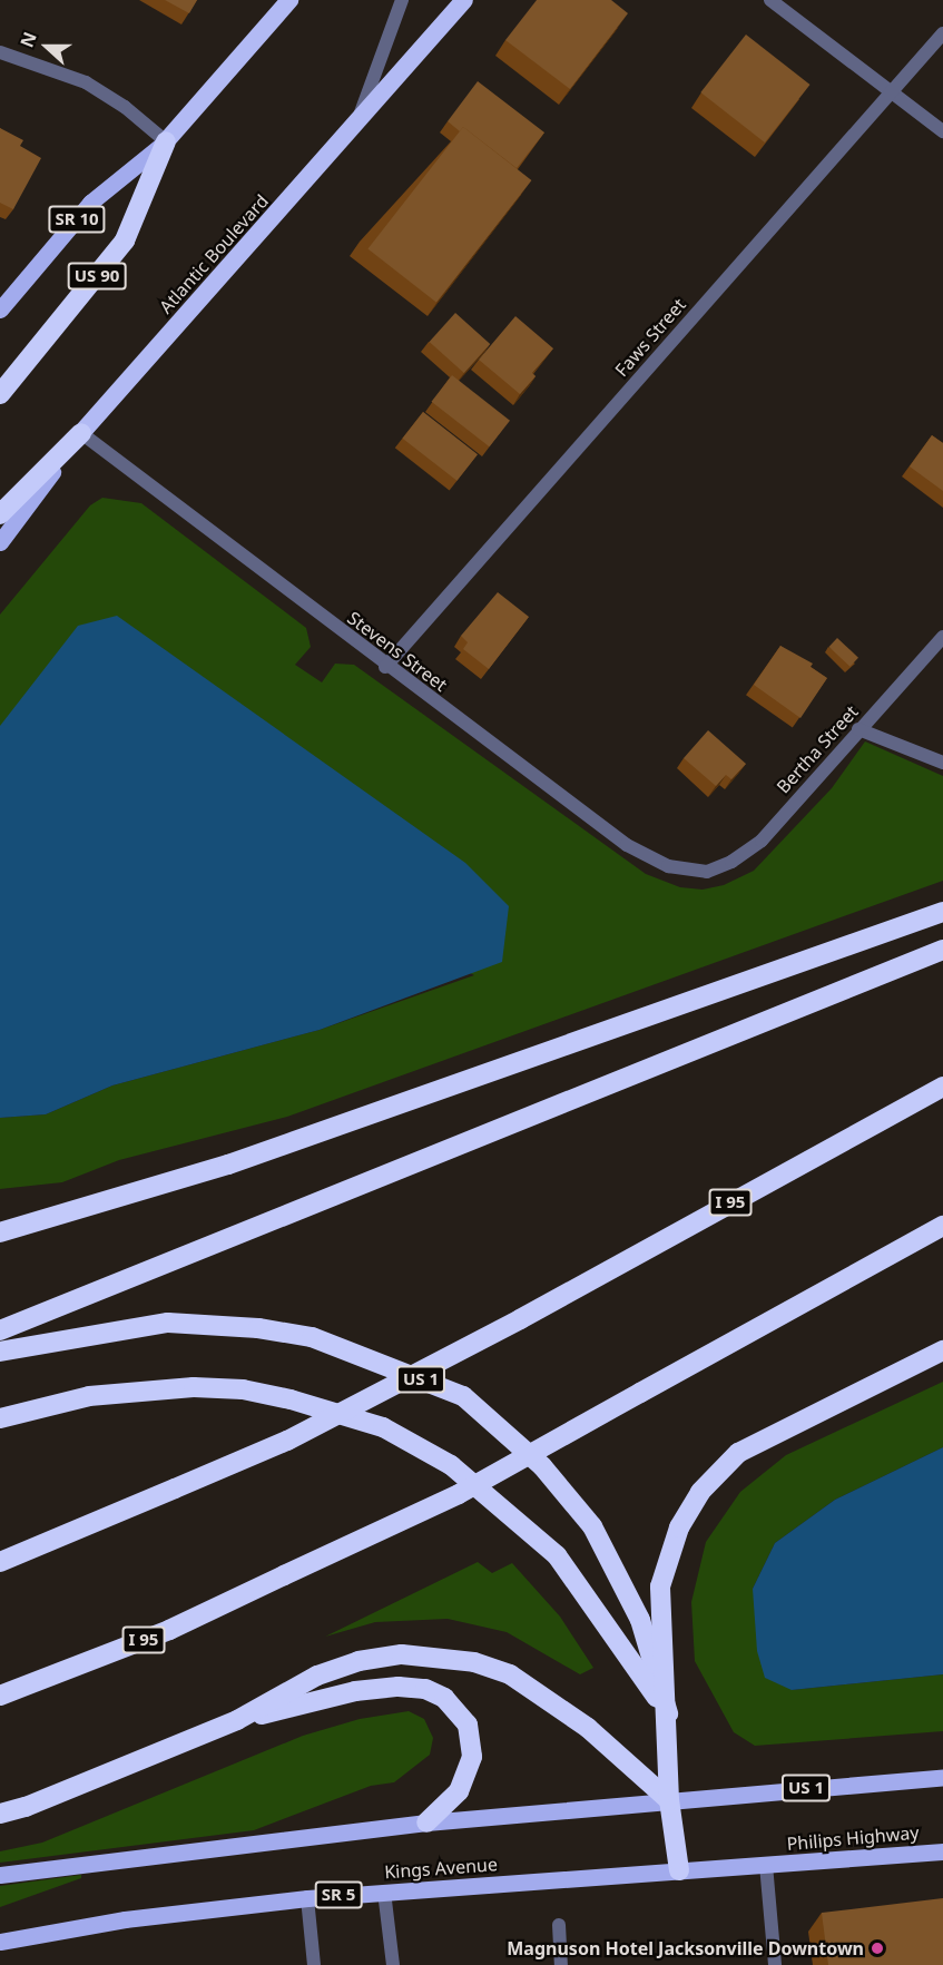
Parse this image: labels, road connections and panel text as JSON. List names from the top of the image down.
{
  "streets": {
    "highway": [
      "Atlantic Boulevard",
      "US 90",
      "I 95",
      "US 1"
    ],
    "main road": [
      "SR 10",
      "Philips Highway",
      "Kings Avenue",
      "SR 5"
    ],
    "street": ["Faws Street", "Stevens Street", "Bertha Street"]
  },
  "crossings": [
    ["SR 10", "US 90"],
    ["Atlantic Boulevard", "Stevens Street"],
    ["Faws Street", "Stevens Street"],
    ["Stevens Street", "Bertha Street"],
    ["US 1", "Kings Avenue"],
    ["Philips Highway", "Kings Avenue"]
  ],
  "places": ["Magnuson Hotel Jacksonville Downtown"],
  "north": "left"
}
